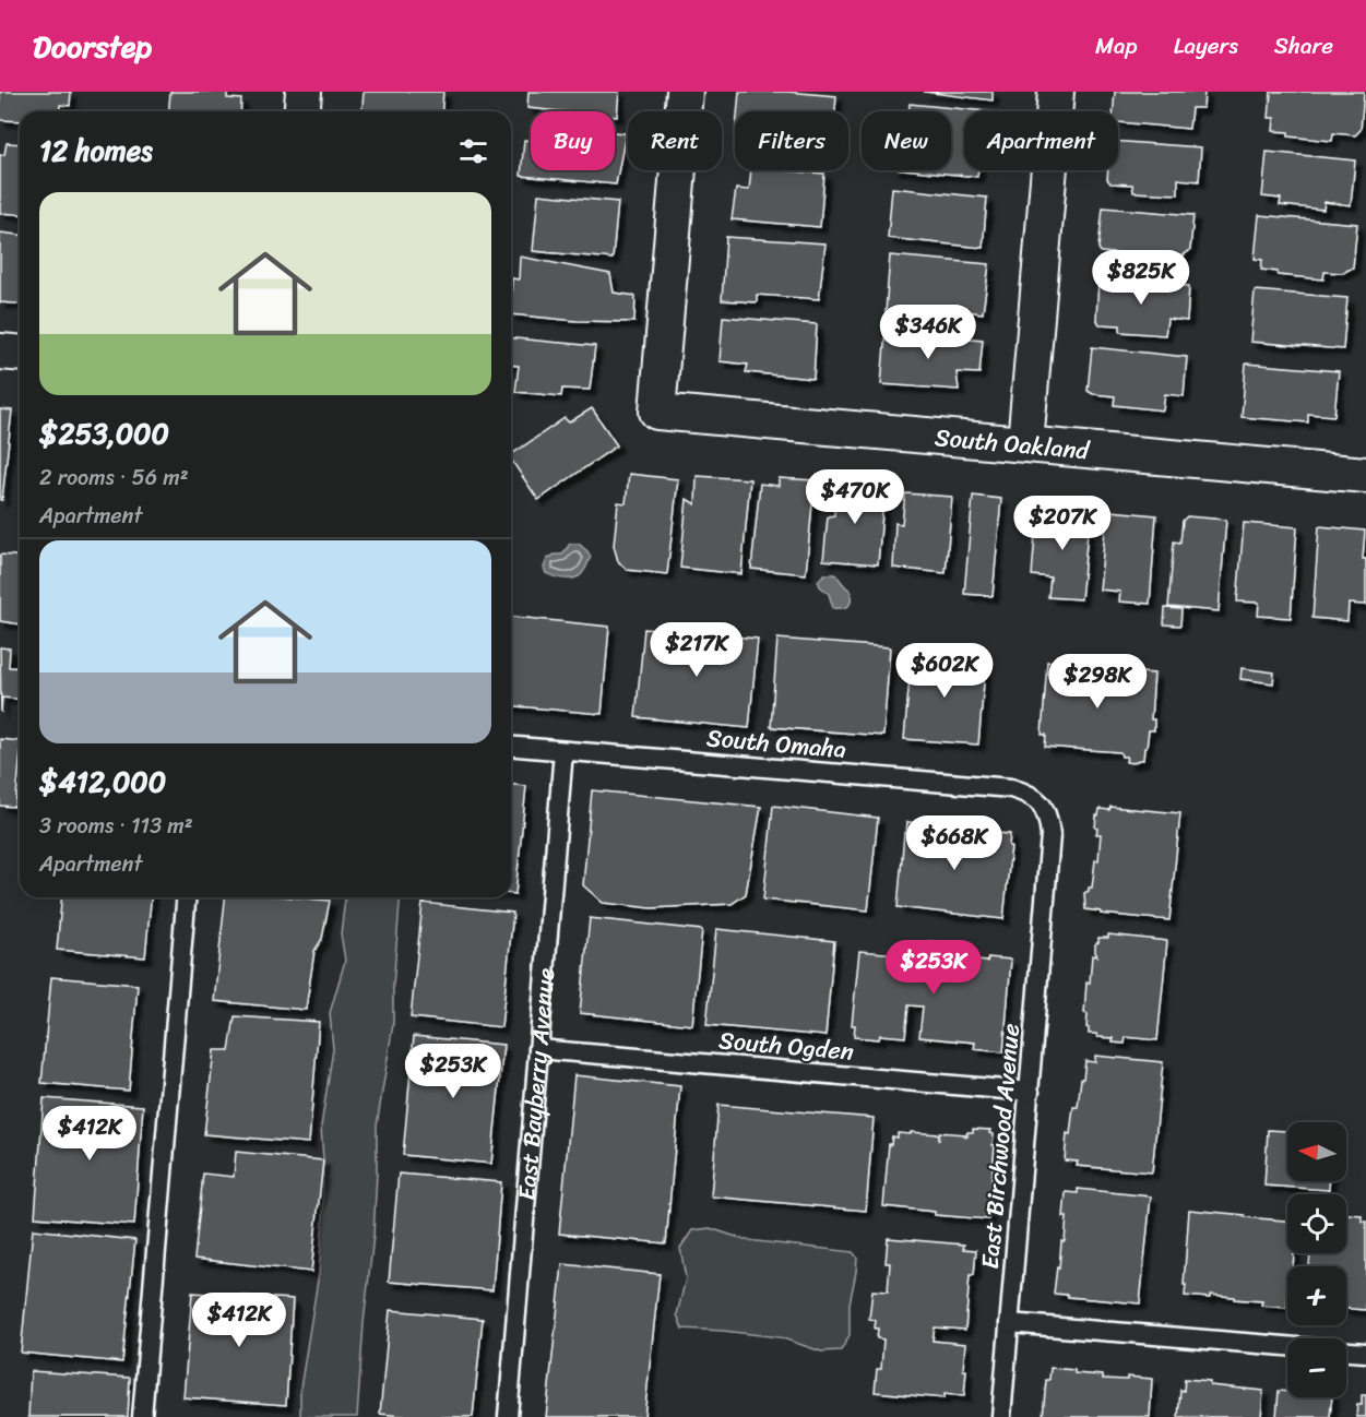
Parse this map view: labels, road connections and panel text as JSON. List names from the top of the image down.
{
  "streets": {
    "street": ["South Oakland"],
    "lane": [
      "South Omaha",
      "South Ogden",
      "East Bayberry Avenue",
      "East Birchwood Avenue"
    ]
  },
  "crossings": [
    ["South Omaha", "East Bayberry Avenue"],
    ["South Omaha", "East Birchwood Avenue"],
    ["South Ogden", "East Bayberry Avenue"],
    ["South Ogden", "East Birchwood Avenue"]
  ],
  "north": "left",
  "page": {
    "header": "Doorstep",
    "nav": ["Map", "Layers", "Share"],
    "chip": [
      "Buy",
      "Rent",
      "Filters",
      "New",
      "Apartment"
    ],
    "heading": "12 homes",
    "list": [
      {
        "name": "$253,000",
        "note": "2 rooms · 56 m² · Apartment"
      },
      {
        "name": "$412,000",
        "note": "3 rooms · 113 m² · Apartment"
      }
    ],
    "price": [
      "$825K",
      "$346K",
      "$470K",
      "$207K",
      "$217K",
      "$602K",
      "$298K",
      "$668K",
      "$253K",
      "$253K",
      "$412K",
      "$412K"
    ],
    "map_buttons": ["+", "−"]
  }
}
